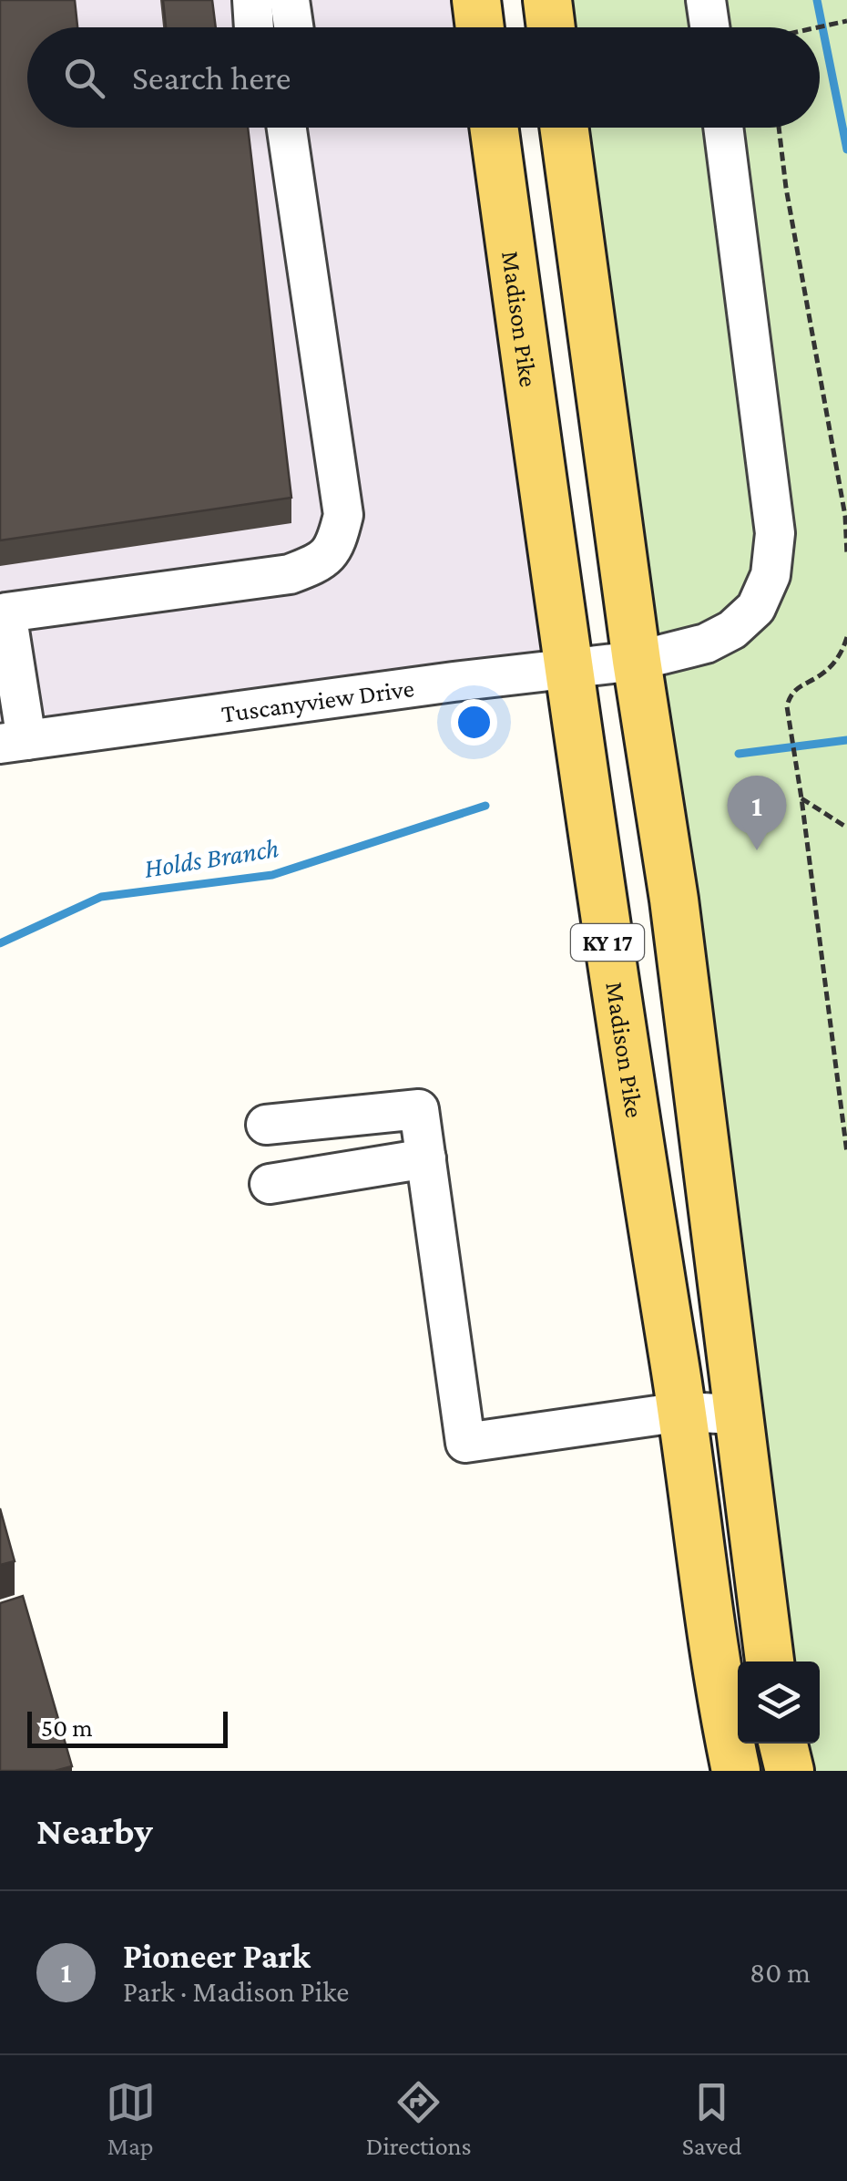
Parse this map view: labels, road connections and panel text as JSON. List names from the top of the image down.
{
  "streets": {
    "main road": ["Madison Pike", "KY 17"],
    "street": ["Tuscanyview Drive"]
  },
  "crossings": [
    ["Madison Pike", "Tuscanyview Drive"],
    ["Tuscanyview Drive", "KY 17"]
  ],
  "water": ["Holds Branch"],
  "scale_bar": "50 m",
  "page": {
    "search": "Search here",
    "pins": "1",
    "scale": "50 m",
    "heading": "Nearby",
    "list": [
      {
        "mark": "1",
        "name": "Pioneer Park",
        "note": "Park · Madison Pike",
        "value": "80 m"
      }
    ],
    "nav": ["Map", "Directions", "Saved"]
  }
}
